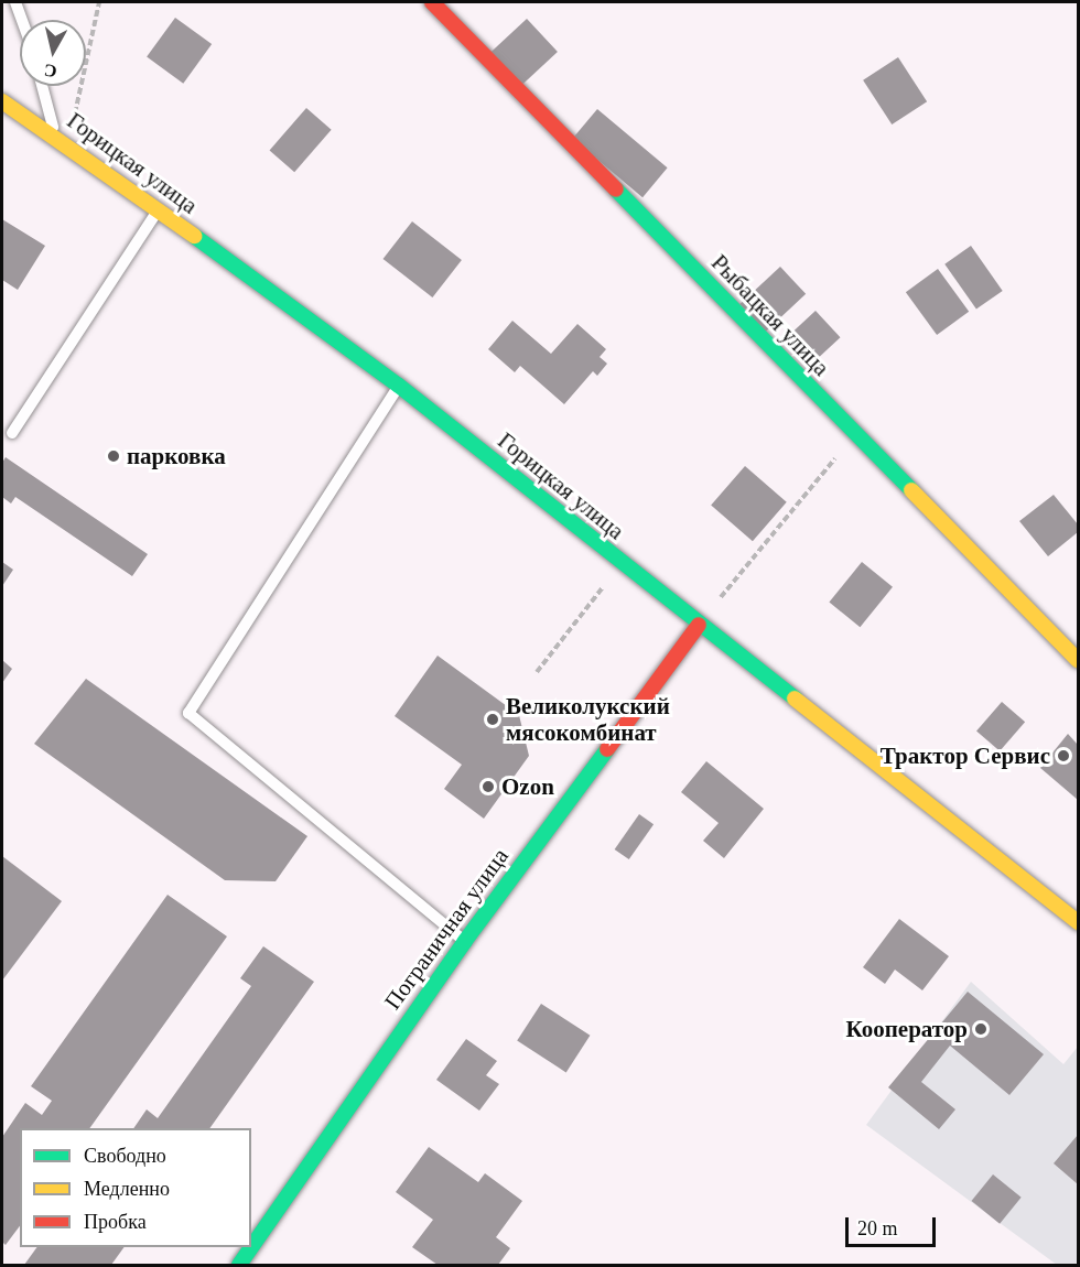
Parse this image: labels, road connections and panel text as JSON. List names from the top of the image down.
{
  "streets": {
    "street": ["Горицкая улица", "Рыбацкая улица", "Пограничная улица"]
  },
  "crossings": [
    ["Горицкая улица", "Пограничная улица"]
  ],
  "places": [
    "парковка",
    "Великолукский мясокомбинат",
    "Трактор Сервис",
    "Ozon",
    "Кооператор"
  ],
  "legend": ["Свободно", "Медленно", "Пробка"],
  "scale_bar": "20 m",
  "north": "bottom"
}
